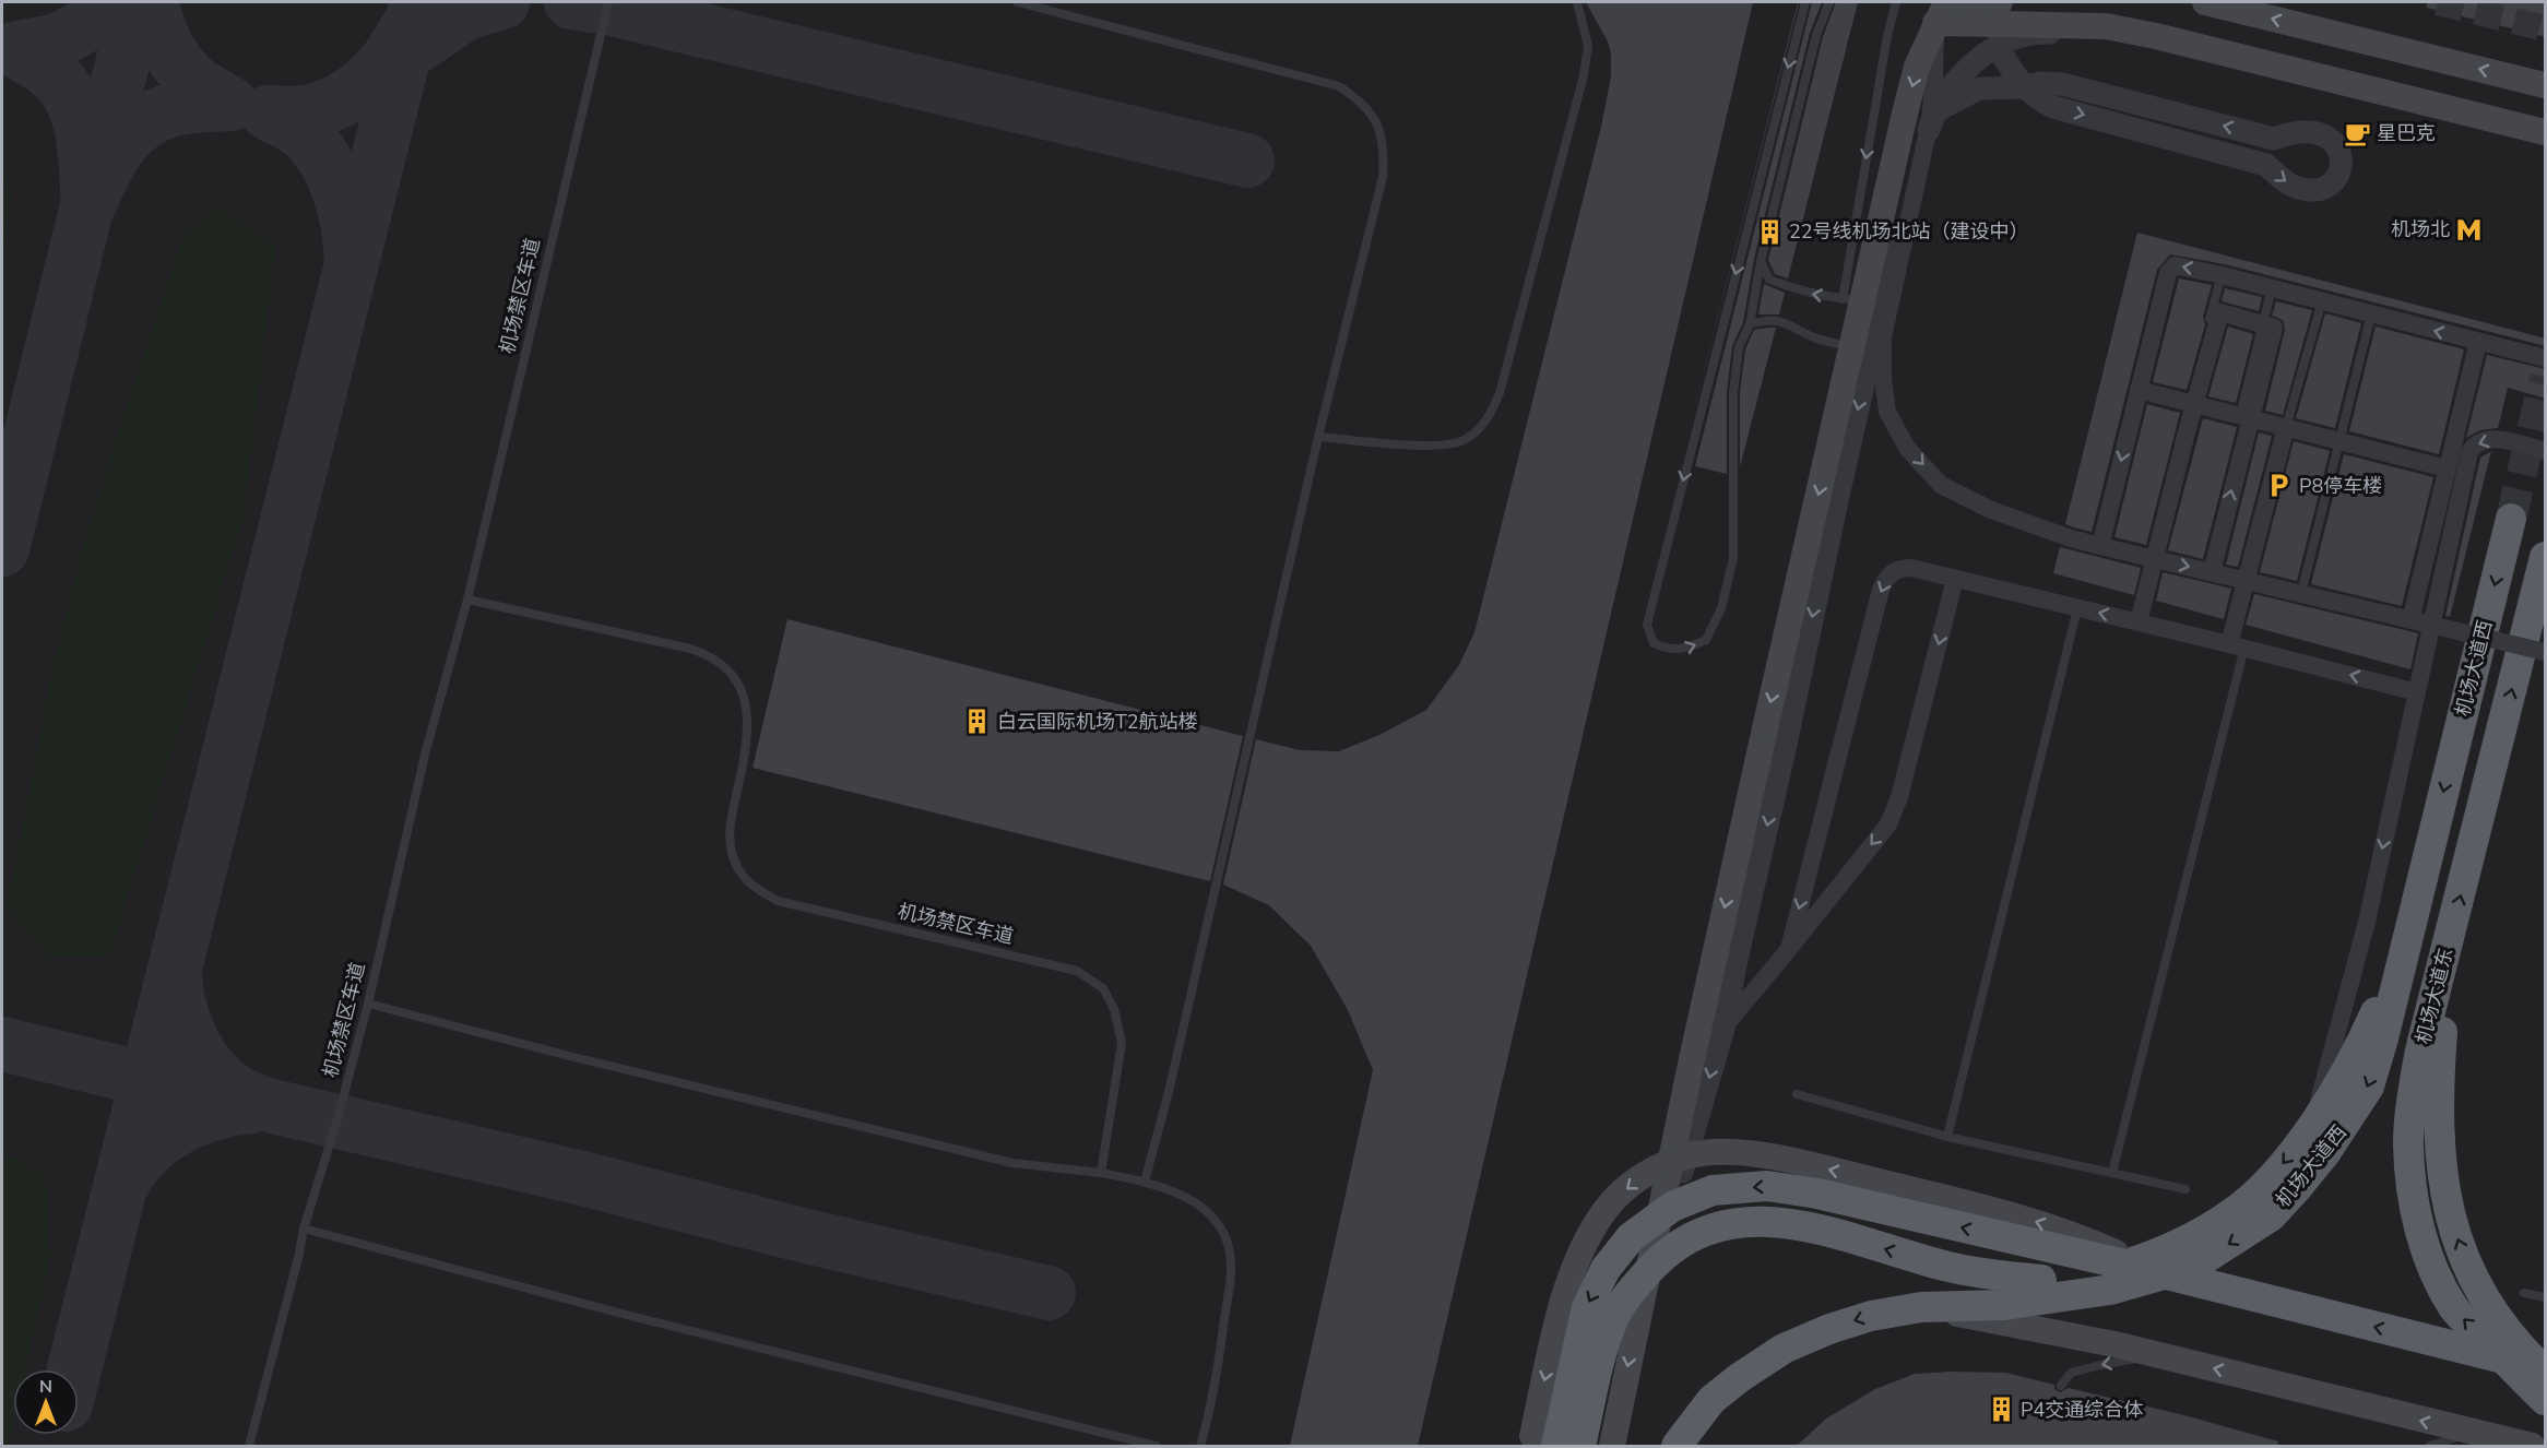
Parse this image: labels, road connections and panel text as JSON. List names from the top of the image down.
{
  "streets": {
    "highway": ["机场大道西", "机场大道东"],
    "lane": ["机场禁区车道"]
  },
  "one_way": ["机场大道西"],
  "places": {
    "cafe": ["星巴克"],
    "metro station": ["机场北"],
    "building": ["22号线机场北站（建设中）", "白云国际机场T2航站楼", "P4交通综合体"],
    "parking": ["P8停车楼"]
  },
  "north": "top"
}
